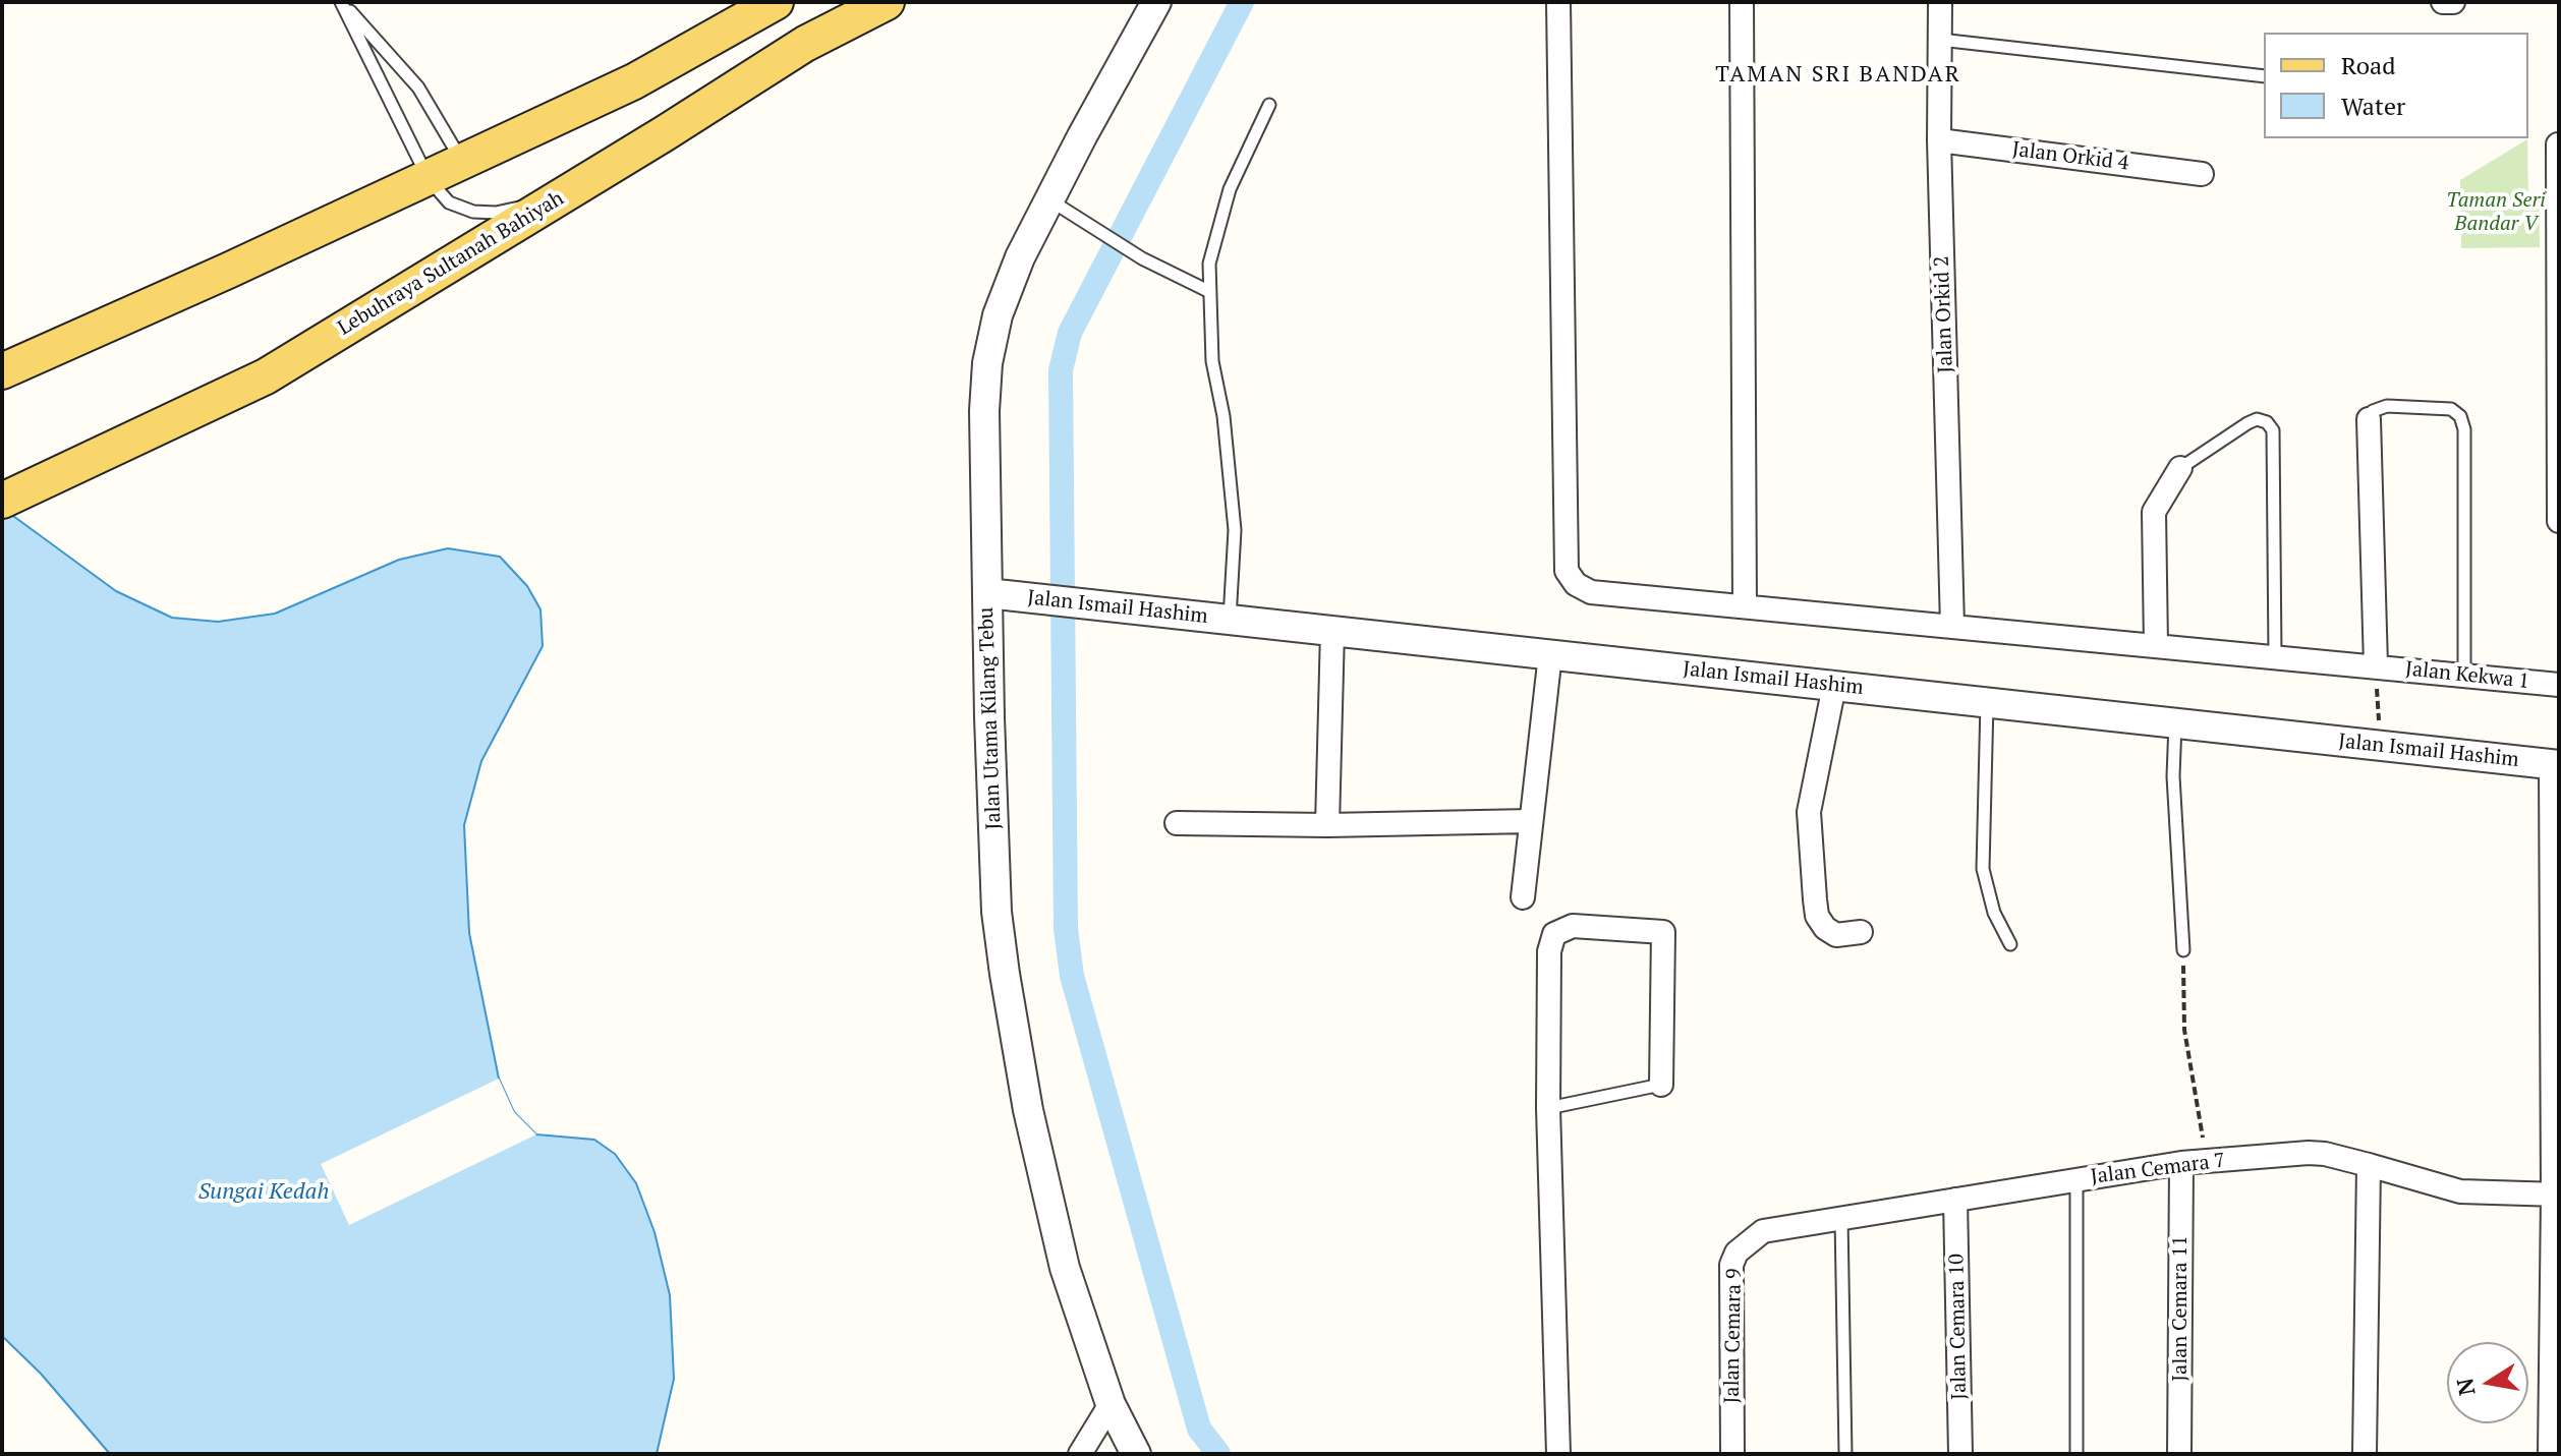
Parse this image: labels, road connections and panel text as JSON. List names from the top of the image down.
{
  "streets": {
    "main road": ["Lebuhraya Sultanah Bahiyah"],
    "street": [
      "Jalan Orkid 4",
      "Jalan Orkid 2",
      "Jalan Ismail Hashim",
      "Jalan Kekwa 1",
      "Jalan Utama Kilang Tebu",
      "Jalan Cemara 7",
      "Jalan Cemara 11",
      "Jalan Cemara 10",
      "Jalan Cemara 9"
    ]
  },
  "crossings": [
    ["Jalan Orkid 4", "Jalan Orkid 2"],
    ["Jalan Orkid 2", "Jalan Kekwa 1"],
    ["Jalan Ismail Hashim", "Jalan Utama Kilang Tebu"],
    ["Jalan Cemara 7", "Jalan Cemara 11"],
    ["Jalan Cemara 7", "Jalan Cemara 10"],
    ["Jalan Cemara 7", "Jalan Cemara 9"]
  ],
  "districts": ["TAMAN SRI BANDAR"],
  "water": ["Sungai Kedah"],
  "parks": ["Taman Seri Bandar V"],
  "legend": ["Road", "Water"],
  "north": "left"
}
